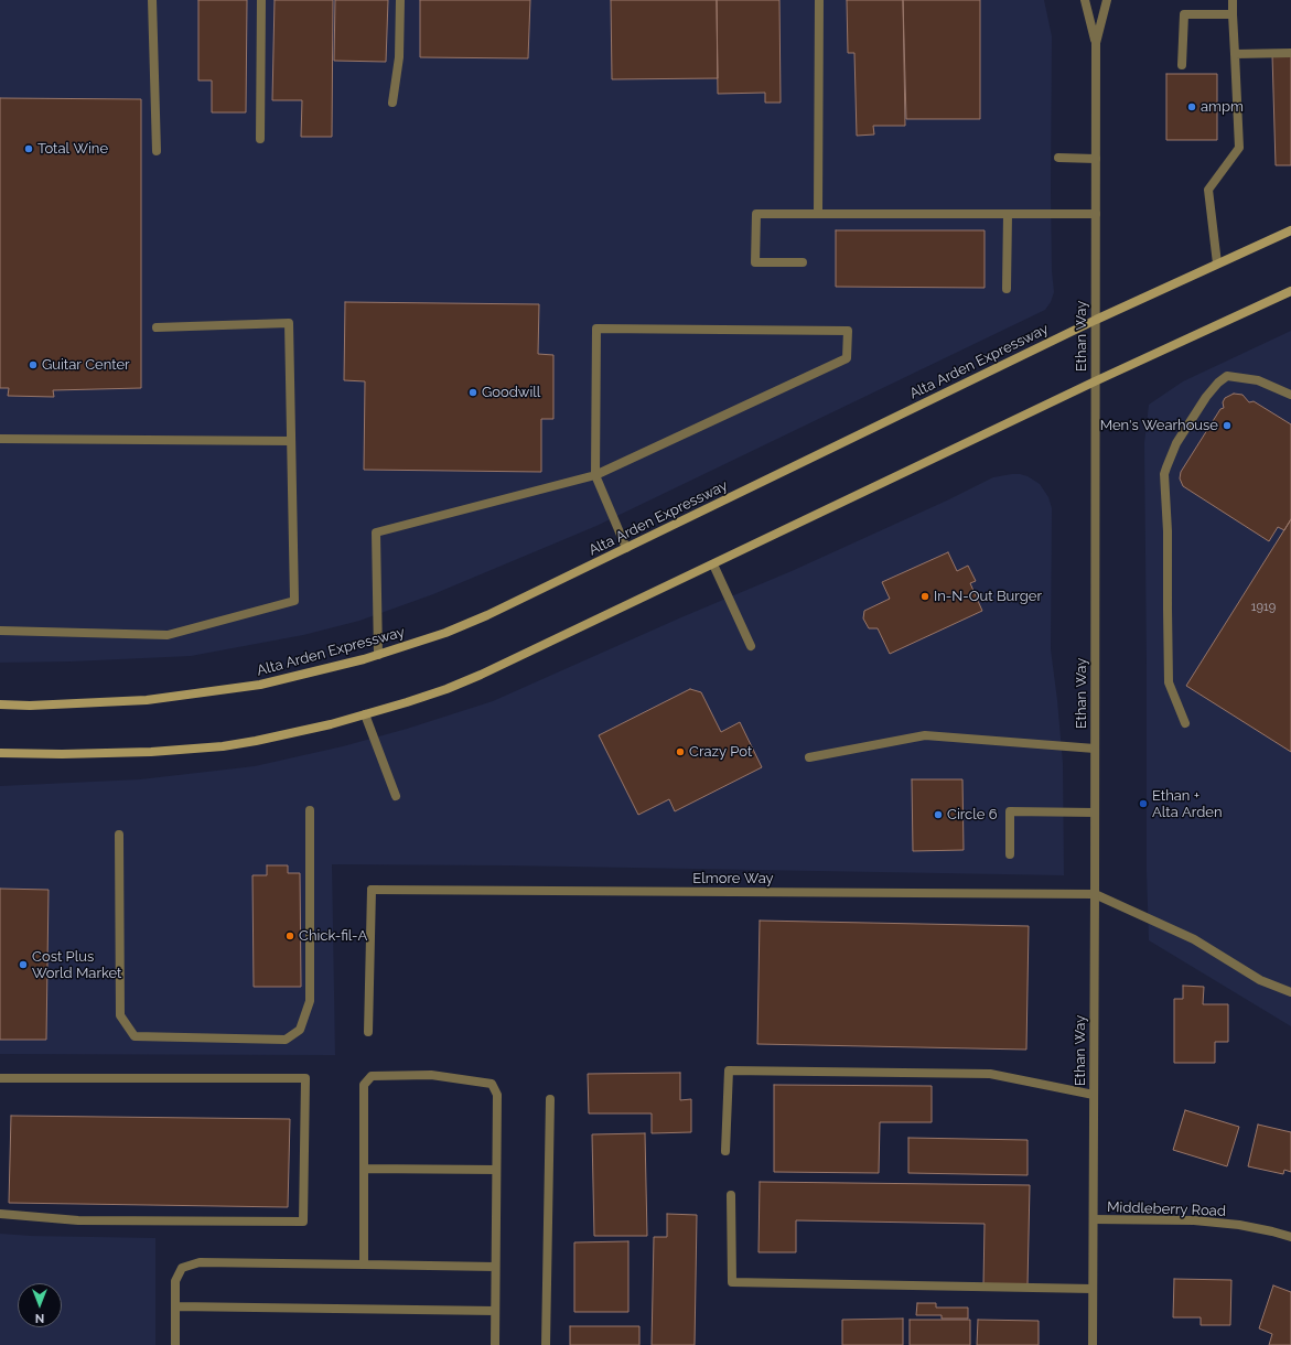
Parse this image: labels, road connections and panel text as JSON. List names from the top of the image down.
{
  "streets": {
    "main road": ["Alta Arden Expressway"],
    "street": ["Ethan Way", "Elmore Way", "Middleberry Road"]
  },
  "crossings": [
    ["Ethan Way", "Alta Arden Expressway"],
    ["Ethan Way", "Elmore Way"],
    ["Ethan Way", "Middleberry Road"]
  ],
  "places": [
    "ampm",
    "Total Wine",
    "Guitar Center",
    "Goodwill",
    "Men's Wearhouse",
    "In-N-Out Burger",
    "Crazy Pot",
    "Ethan + Alta Arden",
    "Circle 6",
    "Chick-fil-A",
    "Cost Plus World Market"
  ],
  "house_numbers": ["1919"],
  "north": "bottom"
}
